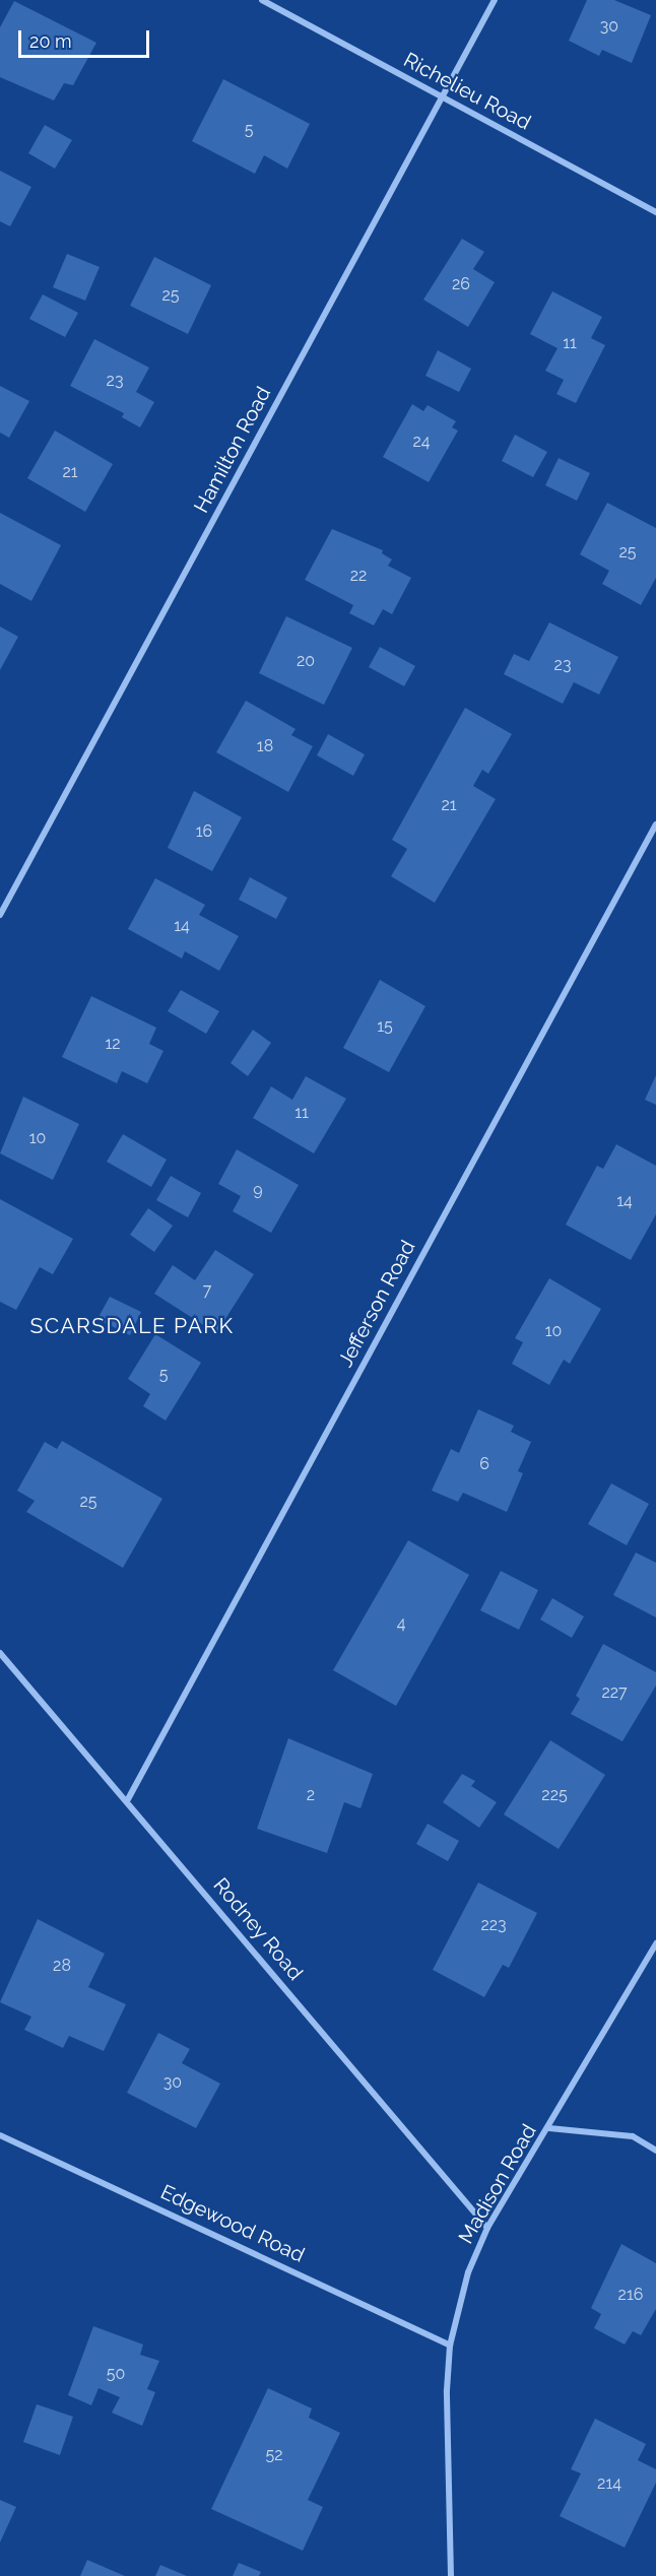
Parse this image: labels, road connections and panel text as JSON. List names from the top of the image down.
{
  "streets": {
    "street": [
      "Richelieu Road",
      "Hamilton Road",
      "Jefferson Road",
      "Rodney Road",
      "Madison Road",
      "Edgewood Road"
    ]
  },
  "crossings": [
    ["Richelieu Road", "Hamilton Road"],
    ["Jefferson Road", "Rodney Road"],
    ["Rodney Road", "Madison Road"],
    ["Madison Road", "Edgewood Road"]
  ],
  "districts": ["SCARSDALE PARK"],
  "house_numbers": [
    "30",
    "5",
    "26",
    "25",
    "11",
    "23",
    "24",
    "21",
    "25",
    "22",
    "20",
    "23",
    "18",
    "21",
    "16",
    "14",
    "15",
    "12",
    "11",
    "10",
    "9",
    "14",
    "7",
    "10",
    "5",
    "6",
    "25",
    "4",
    "227",
    "2",
    "225",
    "223",
    "28",
    "30",
    "216",
    "50",
    "52",
    "214"
  ],
  "scale_bar": "20 m"
}
